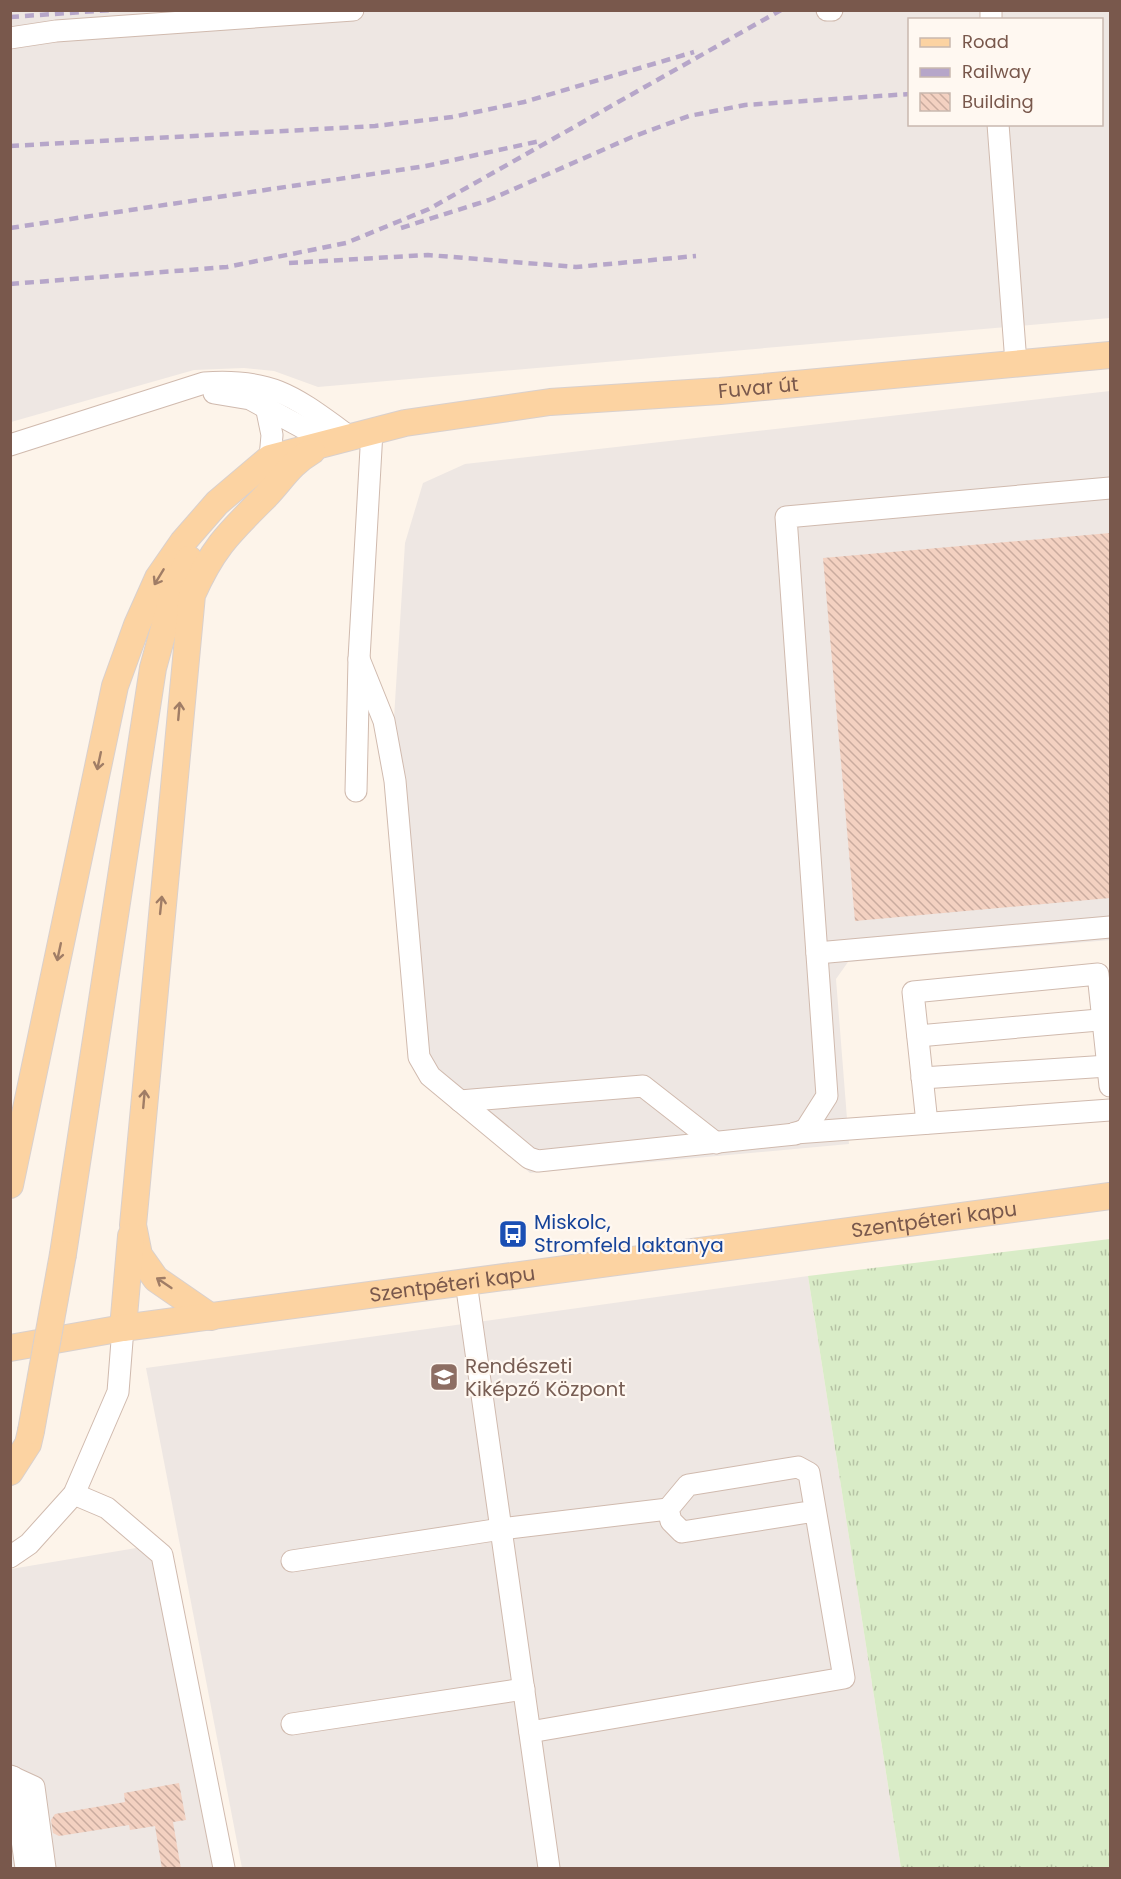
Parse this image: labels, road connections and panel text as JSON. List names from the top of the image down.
{
  "streets": {
    "main road": ["Fuvar út", "Szentpéteri kapu"]
  },
  "places": {
    "bus stop": ["Miskolc, Stromfeld laktanya"],
    "school or university": ["Rendészeti Kiképző Központ"]
  },
  "legend": ["Road", "Railway", "Building"]
}
